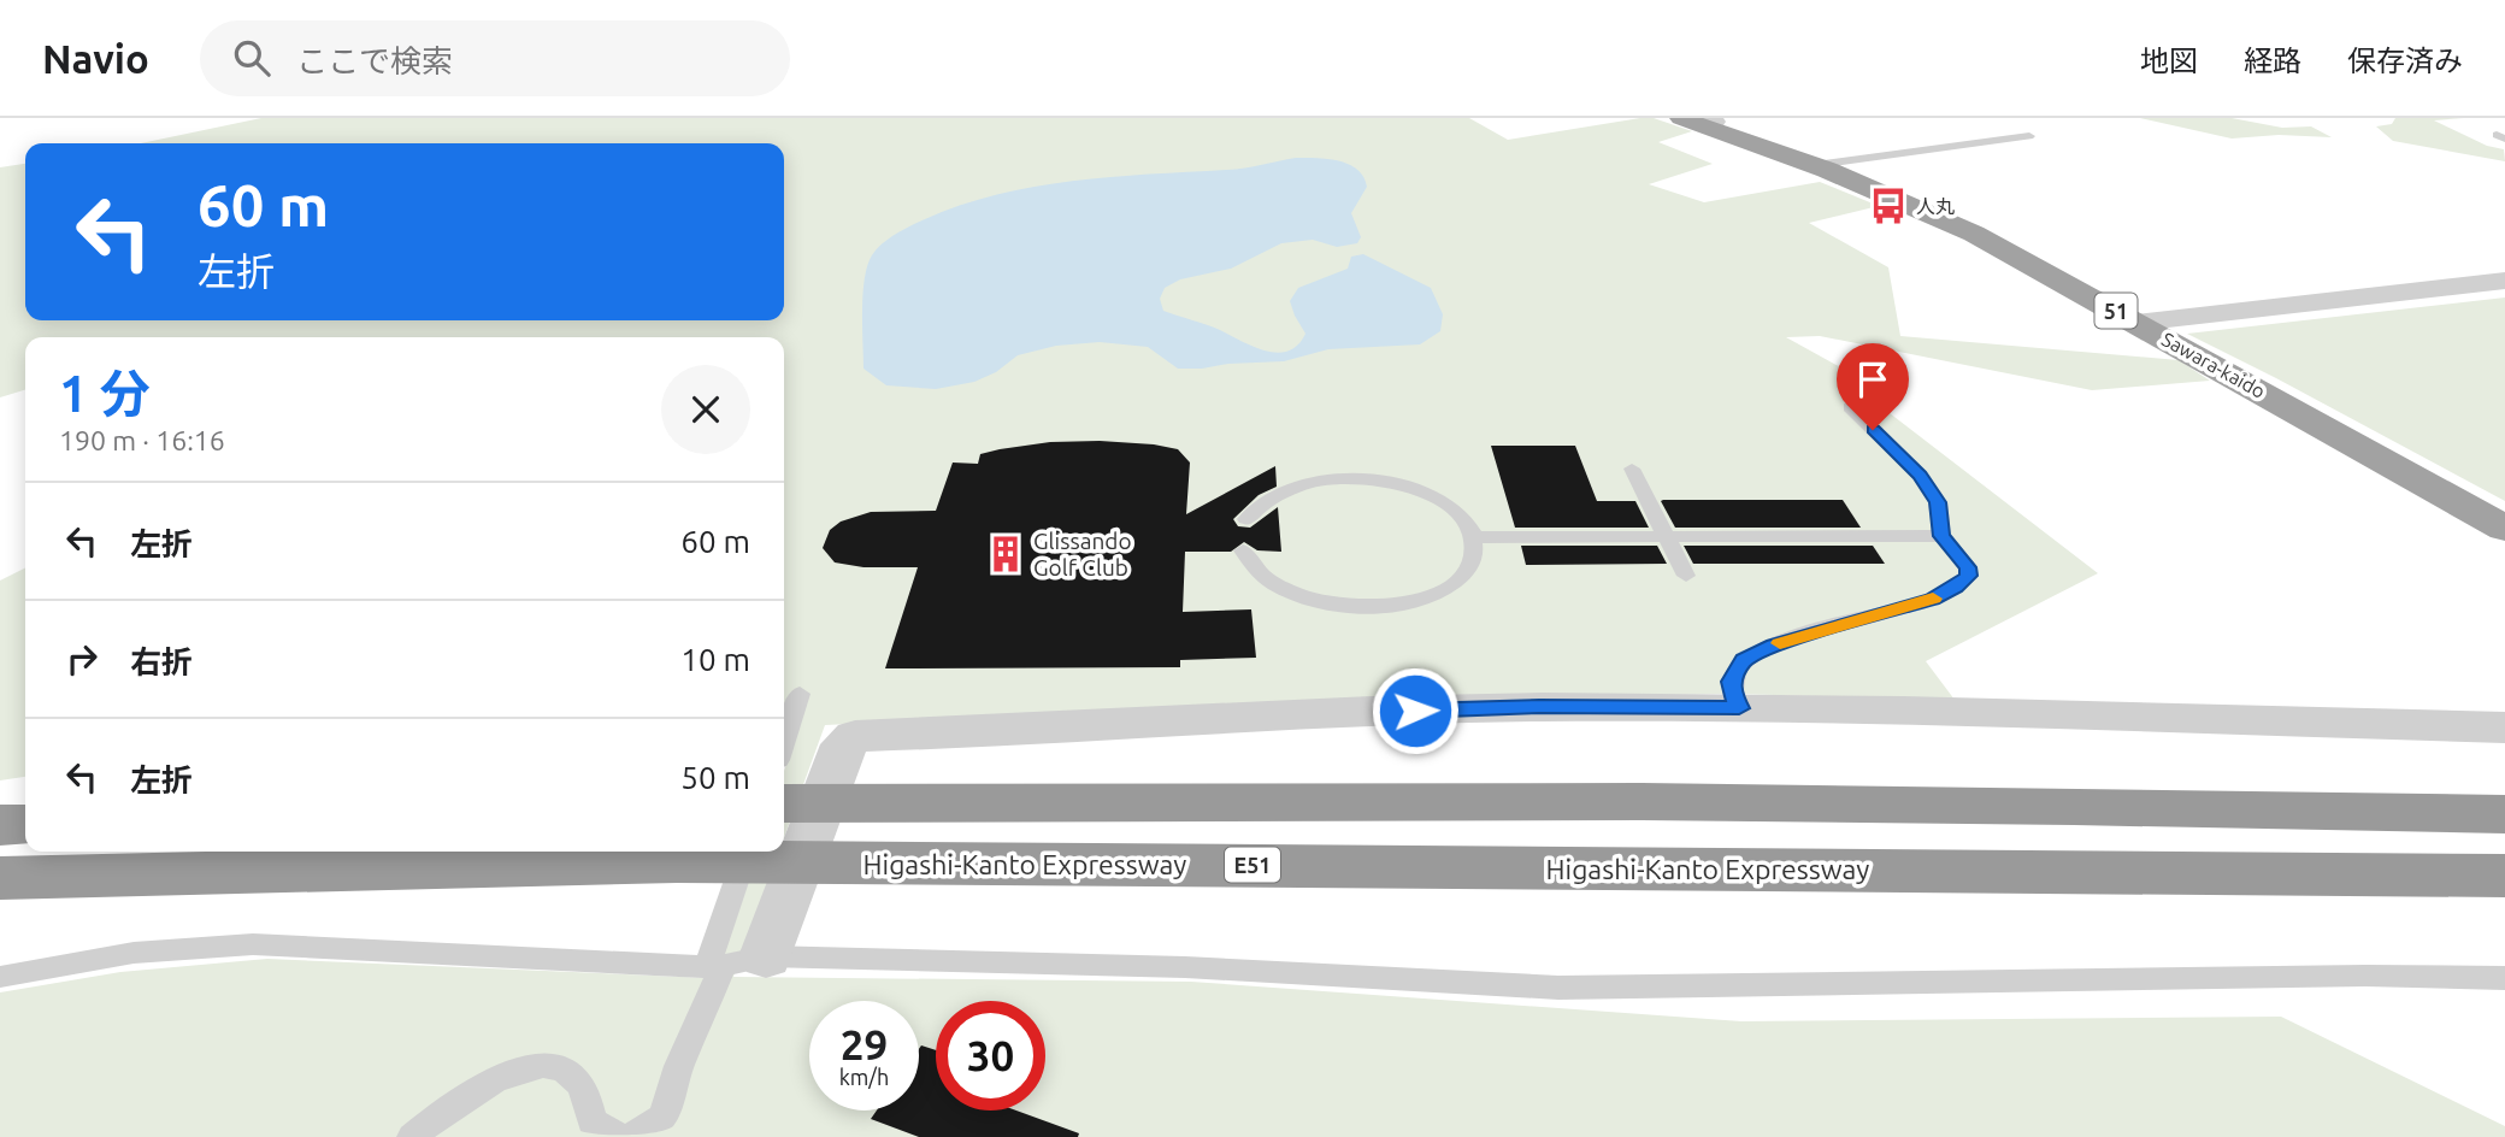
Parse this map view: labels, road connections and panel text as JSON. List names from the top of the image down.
{
  "streets": {
    "highway": [
      "51",
      "Sawara-kaido",
      "Higashi-Kanto Expressway",
      "E51"
    ]
  },
  "places": {
    "bus stop": ["人丸"],
    "building": ["Glissando Golf Club"]
  },
  "page": {
    "header": "Navio",
    "search": "ここで検索",
    "nav": ["地図", "経路", "保存済み"],
    "turn": ["60 m", "左折"],
    "heading": ["1 分", "190 m · 16:16"],
    "list": [
      {
        "name": "左折",
        "value": "60 m"
      },
      {
        "name": "右折",
        "value": "10 m"
      },
      {
        "name": "左折",
        "value": "50 m"
      }
    ],
    "speed": "29 km/h",
    "limit": "30"
  }
}
